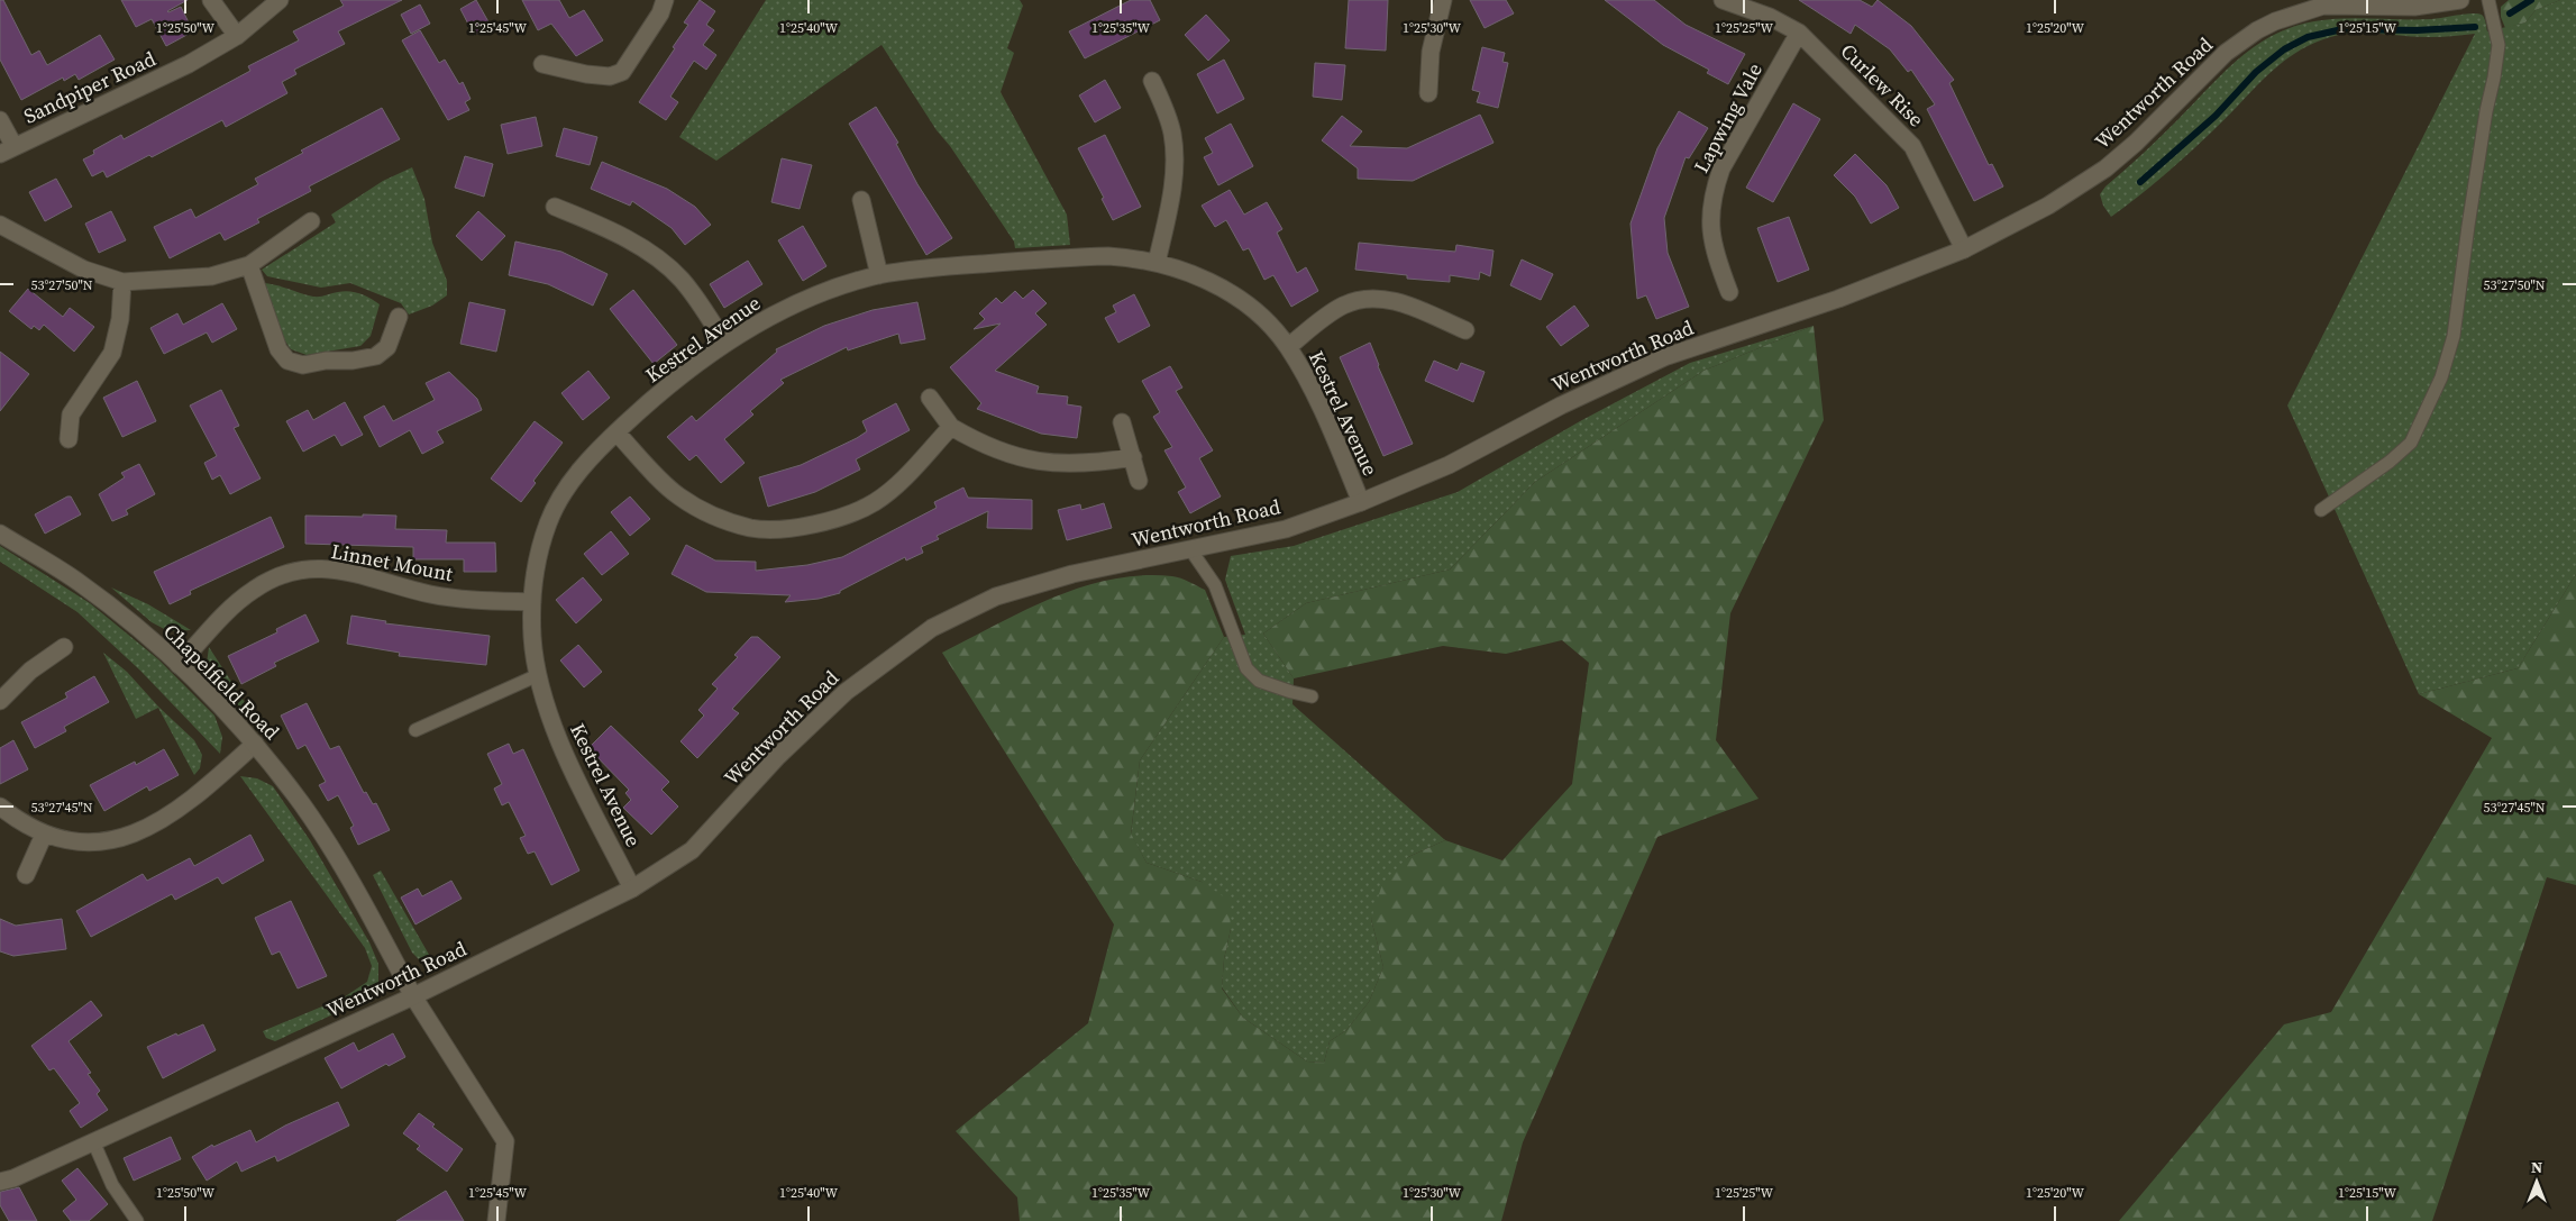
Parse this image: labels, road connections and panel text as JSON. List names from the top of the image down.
{
  "streets": {
    "street": [
      "Curlew Rise",
      "Sandpiper Road",
      "Wentworth Road",
      "Lapwing Vale",
      "Kestrel Avenue",
      "Linnet Mount",
      "Chapelfield Road"
    ]
  },
  "crossings": [
    ["Curlew Rise", "Wentworth Road"],
    ["Curlew Rise", "Lapwing Vale"],
    ["Wentworth Road", "Kestrel Avenue"],
    ["Wentworth Road", "Chapelfield Road"],
    ["Kestrel Avenue", "Linnet Mount"],
    ["Linnet Mount", "Chapelfield Road"]
  ],
  "north": "top",
  "coordinates": [
    "1°25'50\"W",
    "1°25'45\"W",
    "1°25'40\"W",
    "1°25'35\"W",
    "1°25'30\"W",
    "1°25'25\"W",
    "1°25'20\"W",
    "1°25'15\"W",
    "53°27'50\"N",
    "53°27'45\"N"
  ]
}
